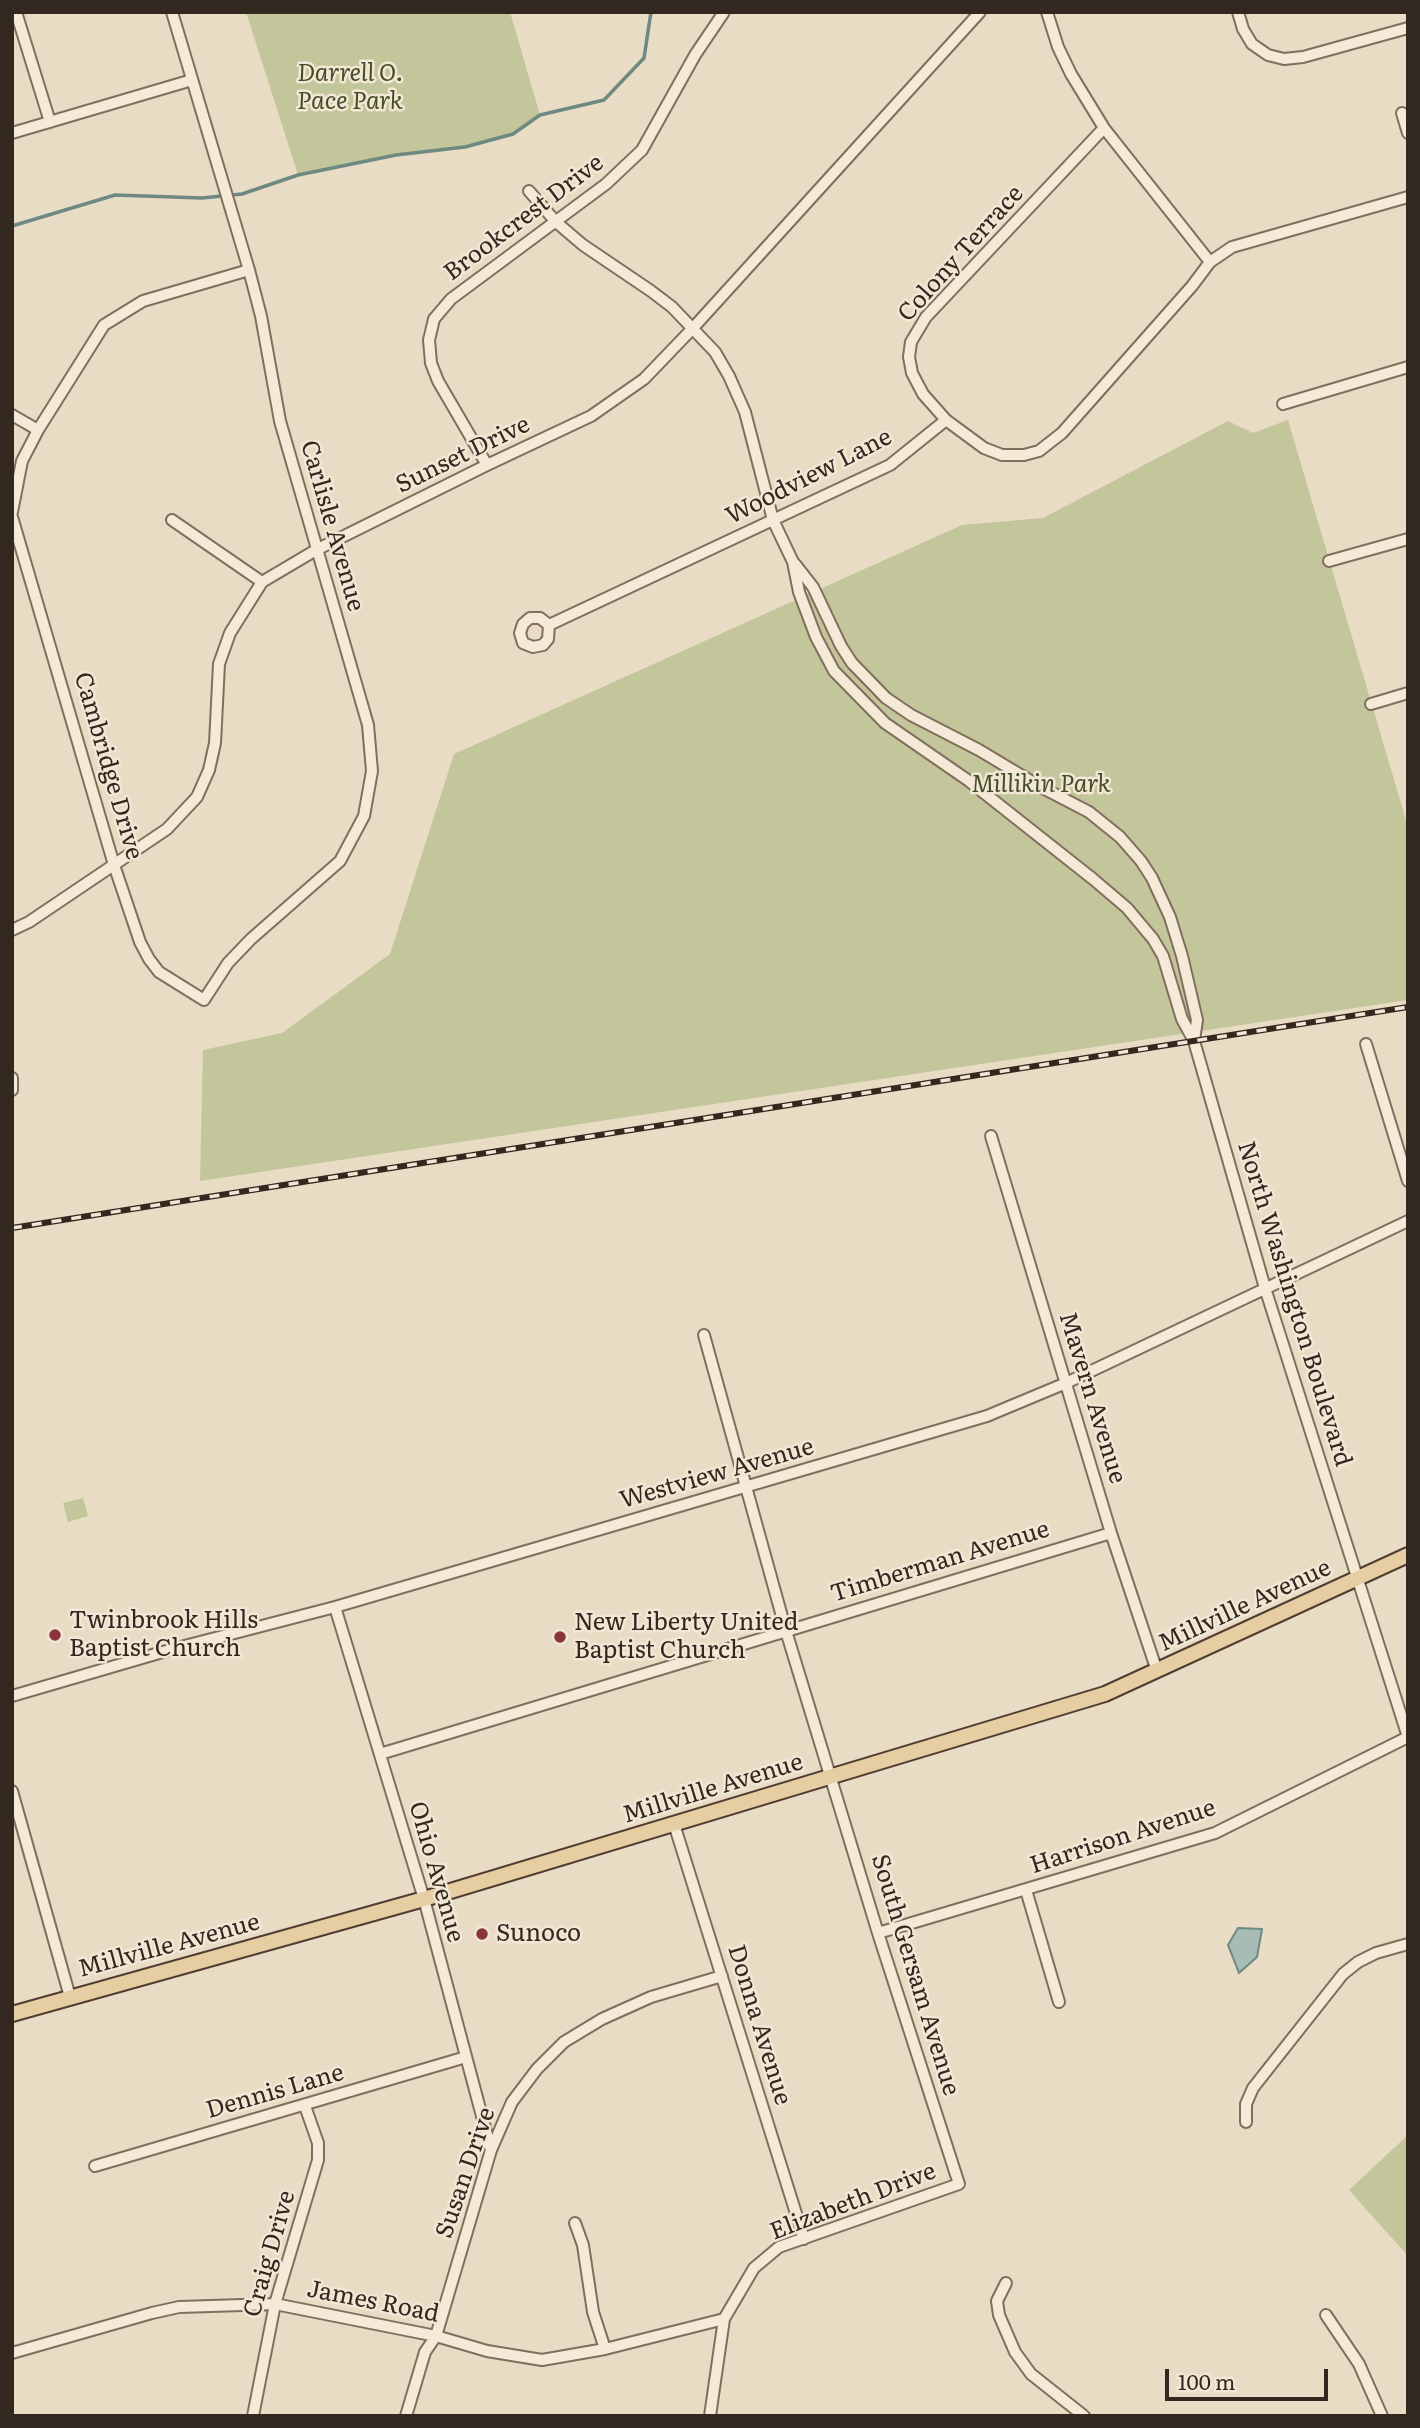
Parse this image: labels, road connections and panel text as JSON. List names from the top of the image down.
{
  "streets": {
    "main road": ["Millville Avenue"],
    "street": [
      "Brookcrest Drive",
      "Colony Terrace",
      "Sunset Drive",
      "Woodview Lane",
      "Carlisle Avenue",
      "Cambridge Drive",
      "North Washington Boulevard",
      "Mavern Avenue",
      "Westview Avenue",
      "Timberman Avenue",
      "Harrison Avenue",
      "Ohio Avenue",
      "South Gersam Avenue",
      "Donna Avenue",
      "Dennis Lane",
      "Susan Drive",
      "Elizabeth Drive",
      "Craig Drive",
      "James Road"
    ]
  },
  "crossings": [
    ["Brookcrest Drive", "Sunset Drive"],
    ["Brookcrest Drive", "North Washington Boulevard"],
    ["Colony Terrace", "Woodview Lane"],
    ["Sunset Drive", "Carlisle Avenue"],
    ["Sunset Drive", "Cambridge Drive"],
    ["Sunset Drive", "North Washington Boulevard"],
    ["Woodview Lane", "North Washington Boulevard"],
    ["Carlisle Avenue", "Cambridge Drive"],
    ["North Washington Boulevard", "Westview Avenue"],
    ["North Washington Boulevard", "Millville Avenue"],
    ["North Washington Boulevard", "Harrison Avenue"],
    ["Mavern Avenue", "Westview Avenue"],
    ["Mavern Avenue", "Timberman Avenue"],
    ["Mavern Avenue", "Millville Avenue"],
    ["Westview Avenue", "Ohio Avenue"],
    ["Westview Avenue", "South Gersam Avenue"],
    ["Timberman Avenue", "Ohio Avenue"],
    ["Timberman Avenue", "South Gersam Avenue"],
    ["Millville Avenue", "Ohio Avenue"],
    ["Millville Avenue", "South Gersam Avenue"],
    ["Millville Avenue", "Donna Avenue"],
    ["Harrison Avenue", "South Gersam Avenue"],
    ["Ohio Avenue", "Dennis Lane"],
    ["Ohio Avenue", "Susan Drive"],
    ["South Gersam Avenue", "Elizabeth Drive"],
    ["Donna Avenue", "Susan Drive"],
    ["Donna Avenue", "Elizabeth Drive"],
    ["Dennis Lane", "Craig Drive"],
    ["Susan Drive", "James Road"],
    ["Elizabeth Drive", "James Road"],
    ["Craig Drive", "James Road"]
  ],
  "parks": ["Darrell O. Pace Park", "Millikin Park"],
  "places": ["Twinbrook Hills Baptist Church", "New Liberty United Baptist Church", "Sunoco"],
  "scale_bar": "100 m"
}
